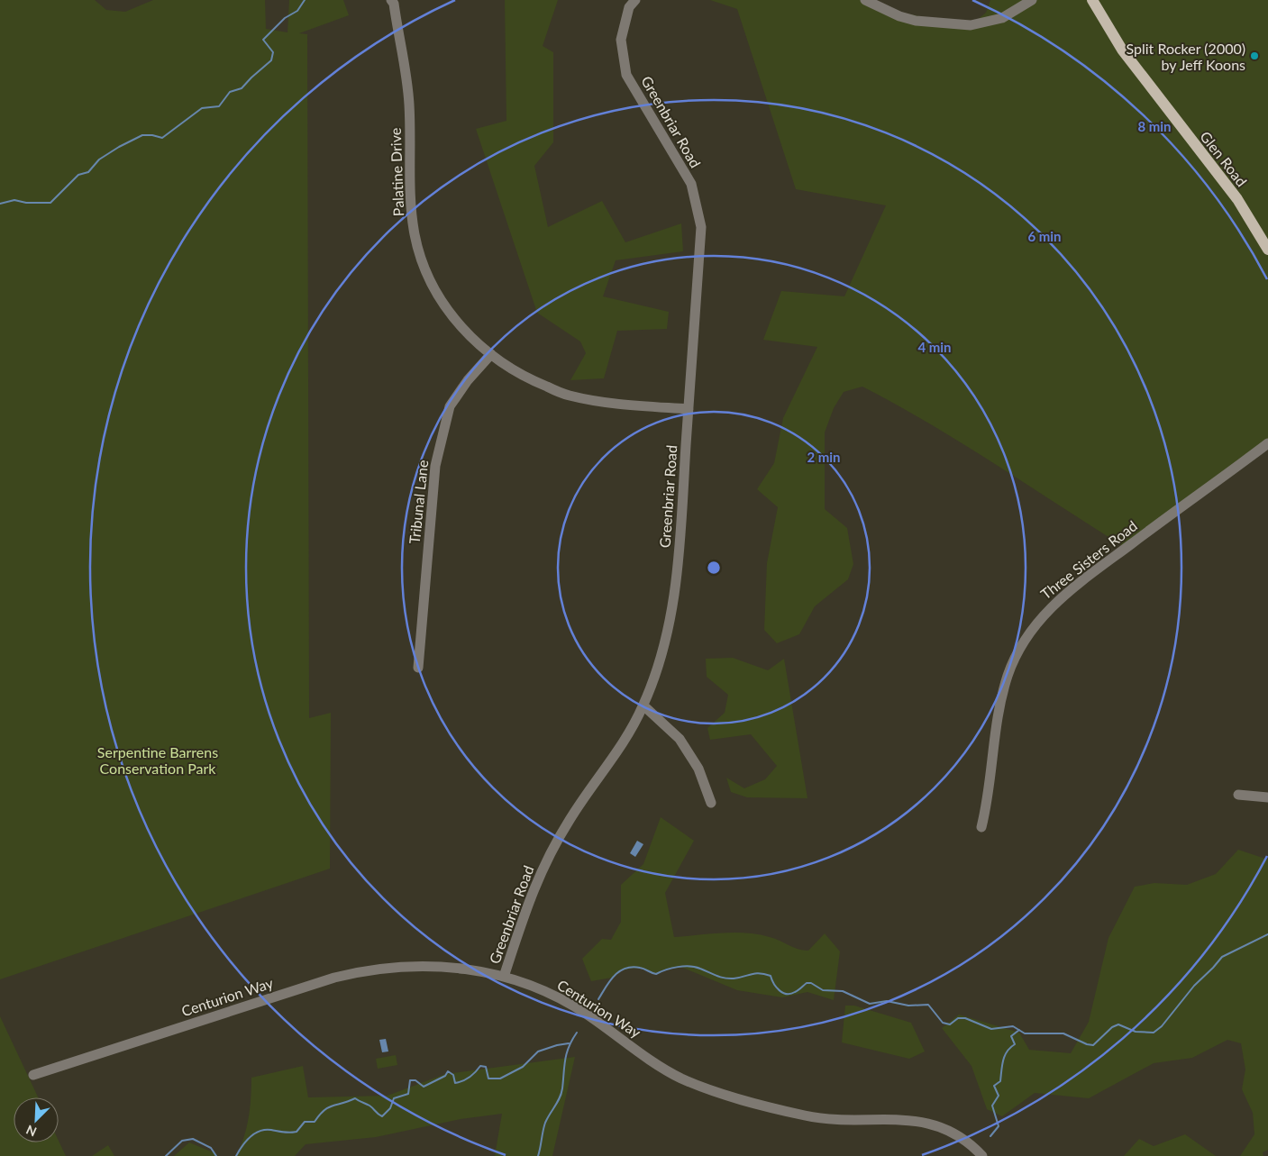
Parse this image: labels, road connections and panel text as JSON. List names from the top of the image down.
{
  "streets": {
    "main road": ["Glen Road"],
    "street": [
      "Greenbriar Road",
      "Palatine Drive",
      "Tribunal Lane",
      "Three Sisters Road",
      "Centurion Way"
    ]
  },
  "crossings": [
    ["Greenbriar Road", "Palatine Drive"],
    ["Greenbriar Road", "Centurion Way"],
    ["Palatine Drive", "Tribunal Lane"]
  ],
  "parks": ["Serpentine Barrens Conservation Park"],
  "places": ["Split Rocker (2000) by Jeff Koons"],
  "north": "bottom left",
  "rings": [
    "8 min",
    "6 min",
    "4 min",
    "2 min"
  ]
}
